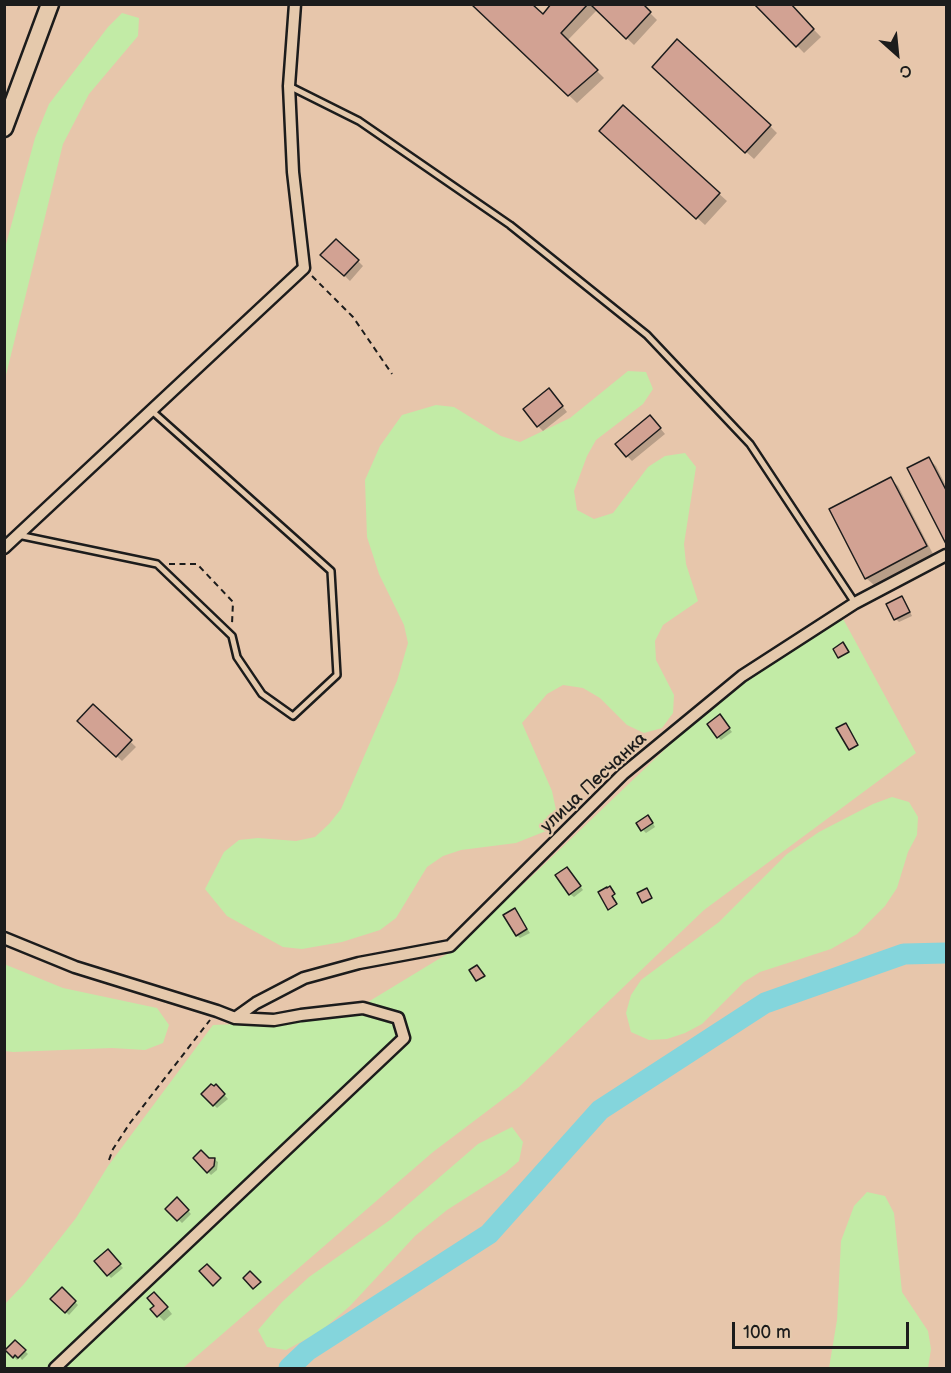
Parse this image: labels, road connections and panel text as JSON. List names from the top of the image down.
{
  "streets": {
    "street": ["улица Песчанка"]
  },
  "scale_bar": "100 m",
  "north": "bottom right"
}
